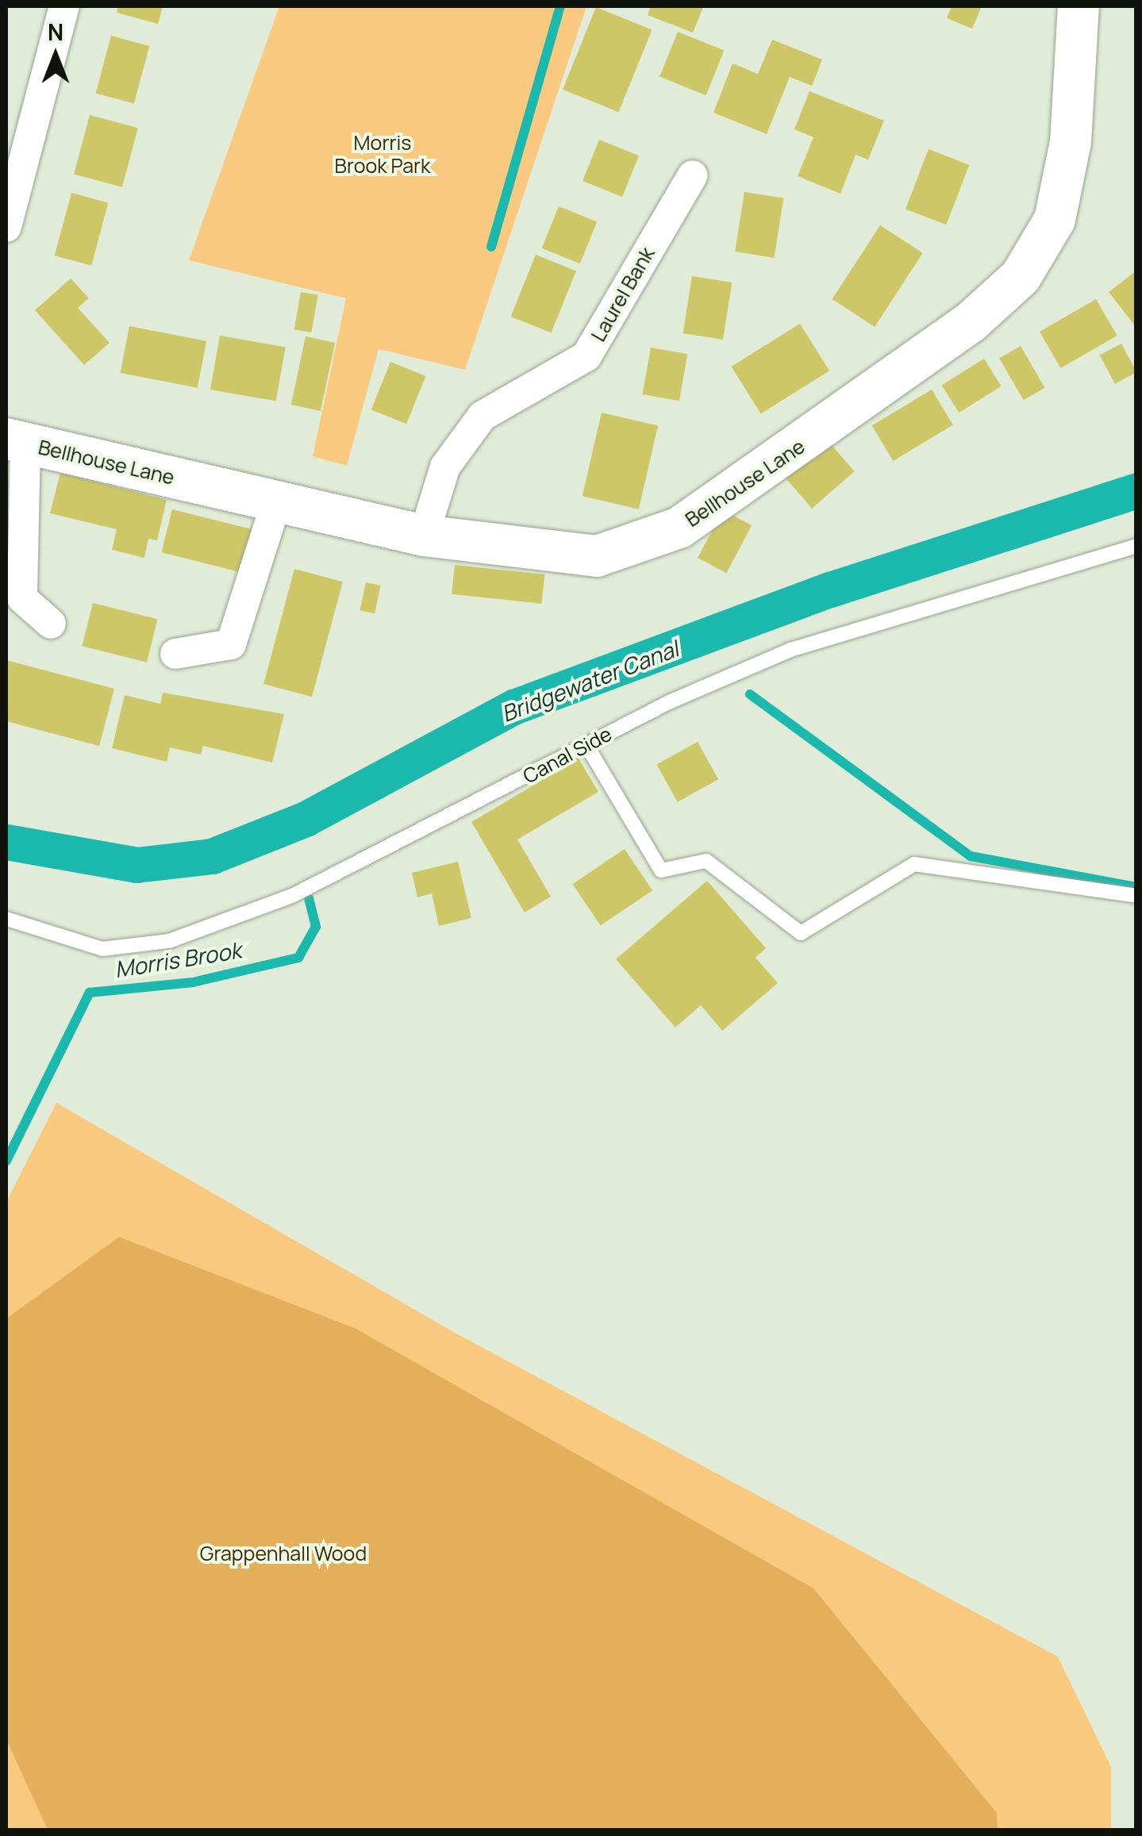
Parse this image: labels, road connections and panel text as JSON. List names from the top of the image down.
{
  "streets": {
    "street": ["Laurel Bank", "Bellhouse Lane"],
    "lane": ["Canal Side"]
  },
  "crossings": [
    ["Laurel Bank", "Bellhouse Lane"]
  ],
  "water": ["Bridgewater Canal", "Morris Brook"],
  "parks": ["Morris Brook Park", "Grappenhall Wood"],
  "north": "top"
}
